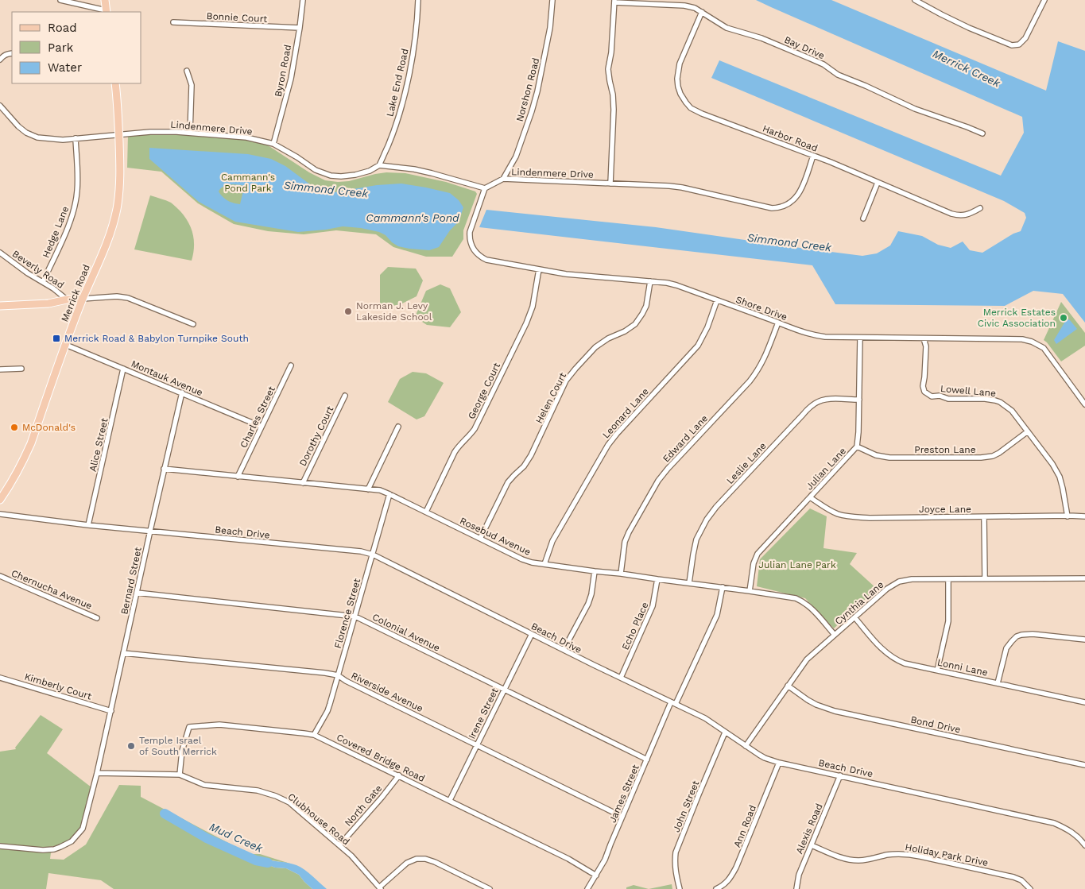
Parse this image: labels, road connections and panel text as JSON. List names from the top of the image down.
{
  "streets": {
    "main road": ["Merrick Road"],
    "street": [
      "Bonnie Court",
      "Bay Drive",
      "Byron Road",
      "Lake End Road",
      "Norshon Road",
      "Lindenmere Drive",
      "Harbor Road",
      "Hedge Lane",
      "Beverly Road",
      "Shore Drive",
      "Montauk Avenue",
      "George Court",
      "Lowell Lane",
      "Helen Court",
      "Leonard Lane",
      "Charles Street",
      "Dorothy Court",
      "Edward Lane",
      "Alice Street",
      "Preston Lane",
      "Leslie Lane",
      "Julian Lane",
      "Joyce Lane",
      "Beach Drive",
      "Rosebud Avenue",
      "Bernard Street",
      "Chernucha Avenue",
      "Cynthia Lane",
      "Florence Street",
      "Echo Place",
      "Colonial Avenue",
      "Lonni Lane",
      "Kimberly Court",
      "Riverside Avenue",
      "Irene Street",
      "Bond Drive",
      "Covered Bridge Road",
      "James Street",
      "North Gate",
      "John Street",
      "Clubhouse Road",
      "Ann Road",
      "Alexis Road",
      "Holiday Park Drive"
    ]
  },
  "crossings": [
    ["Bonnie Court", "Byron Road"],
    ["Bay Drive", "Harbor Road"],
    ["Byron Road", "Lindenmere Drive"],
    ["Lake End Road", "Lindenmere Drive"],
    ["Norshon Road", "Lindenmere Drive"],
    ["Lindenmere Drive", "Harbor Road"],
    ["Lindenmere Drive", "Hedge Lane"],
    ["Lindenmere Drive", "Merrick Road"],
    ["Lindenmere Drive", "Shore Drive"],
    ["Hedge Lane", "Beverly Road"],
    ["Merrick Road", "Montauk Avenue"],
    ["Shore Drive", "George Court"],
    ["Shore Drive", "Lowell Lane"],
    ["Shore Drive", "Helen Court"],
    ["Shore Drive", "Leonard Lane"],
    ["Shore Drive", "Edward Lane"],
    ["Shore Drive", "Julian Lane"],
    ["Montauk Avenue", "Charles Street"],
    ["Montauk Avenue", "Alice Street"],
    ["Montauk Avenue", "Bernard Street"],
    ["George Court", "Rosebud Avenue"],
    ["Lowell Lane", "Preston Lane"],
    ["Lowell Lane", "Joyce Lane"],
    ["Helen Court", "Rosebud Avenue"],
    ["Leonard Lane", "Rosebud Avenue"],
    ["Charles Street", "Rosebud Avenue"],
    ["Dorothy Court", "Rosebud Avenue"],
    ["Edward Lane", "Rosebud Avenue"],
    ["Alice Street", "Beach Drive"],
    ["Preston Lane", "Julian Lane"],
    ["Leslie Lane", "Julian Lane"],
    ["Leslie Lane", "Rosebud Avenue"],
    ["Julian Lane", "Joyce Lane"],
    ["Julian Lane", "Rosebud Avenue"],
    ["Beach Drive", "Bernard Street"],
    ["Beach Drive", "Cynthia Lane"],
    ["Beach Drive", "Florence Street"],
    ["Beach Drive", "Echo Place"],
    ["Beach Drive", "Irene Street"],
    ["Beach Drive", "James Street"],
    ["Beach Drive", "John Street"],
    ["Beach Drive", "Ann Road"],
    ["Beach Drive", "Alexis Road"],
    ["Rosebud Avenue", "Bernard Street"],
    ["Rosebud Avenue", "Cynthia Lane"],
    ["Rosebud Avenue", "Florence Street"],
    ["Rosebud Avenue", "Echo Place"],
    ["Rosebud Avenue", "James Street"],
    ["Bernard Street", "Colonial Avenue"],
    ["Bernard Street", "Kimberly Court"],
    ["Bernard Street", "Riverside Avenue"],
    ["Bernard Street", "Clubhouse Road"],
    ["Cynthia Lane", "Lonni Lane"],
    ["Cynthia Lane", "Bond Drive"],
    ["Florence Street", "Colonial Avenue"],
    ["Florence Street", "Riverside Avenue"],
    ["Florence Street", "Covered Bridge Road"],
    ["Colonial Avenue", "Irene Street"],
    ["Colonial Avenue", "James Street"],
    ["Riverside Avenue", "Irene Street"],
    ["Riverside Avenue", "James Street"],
    ["Irene Street", "Covered Bridge Road"],
    ["Covered Bridge Road", "James Street"],
    ["Covered Bridge Road", "North Gate"],
    ["Covered Bridge Road", "Clubhouse Road"],
    ["North Gate", "Clubhouse Road"],
    ["Alexis Road", "Holiday Park Drive"]
  ],
  "water": [
    "Merrick Creek",
    "Simmond Creek",
    "Cammann's Pond",
    "Mud Creek"
  ],
  "parks": ["Cammann's Pond Park", "Julian Lane Park"],
  "places": {
    "other": [
      "Norman J. Levy Lakeside School",
      "Merrick Estates Civic Association",
      "McDonald's",
      "Temple Israel of South Merrick"
    ],
    "transit": ["Merrick Road & Babylon Turnpike South"]
  },
  "legend": ["Road", "Park", "Water"]
}
